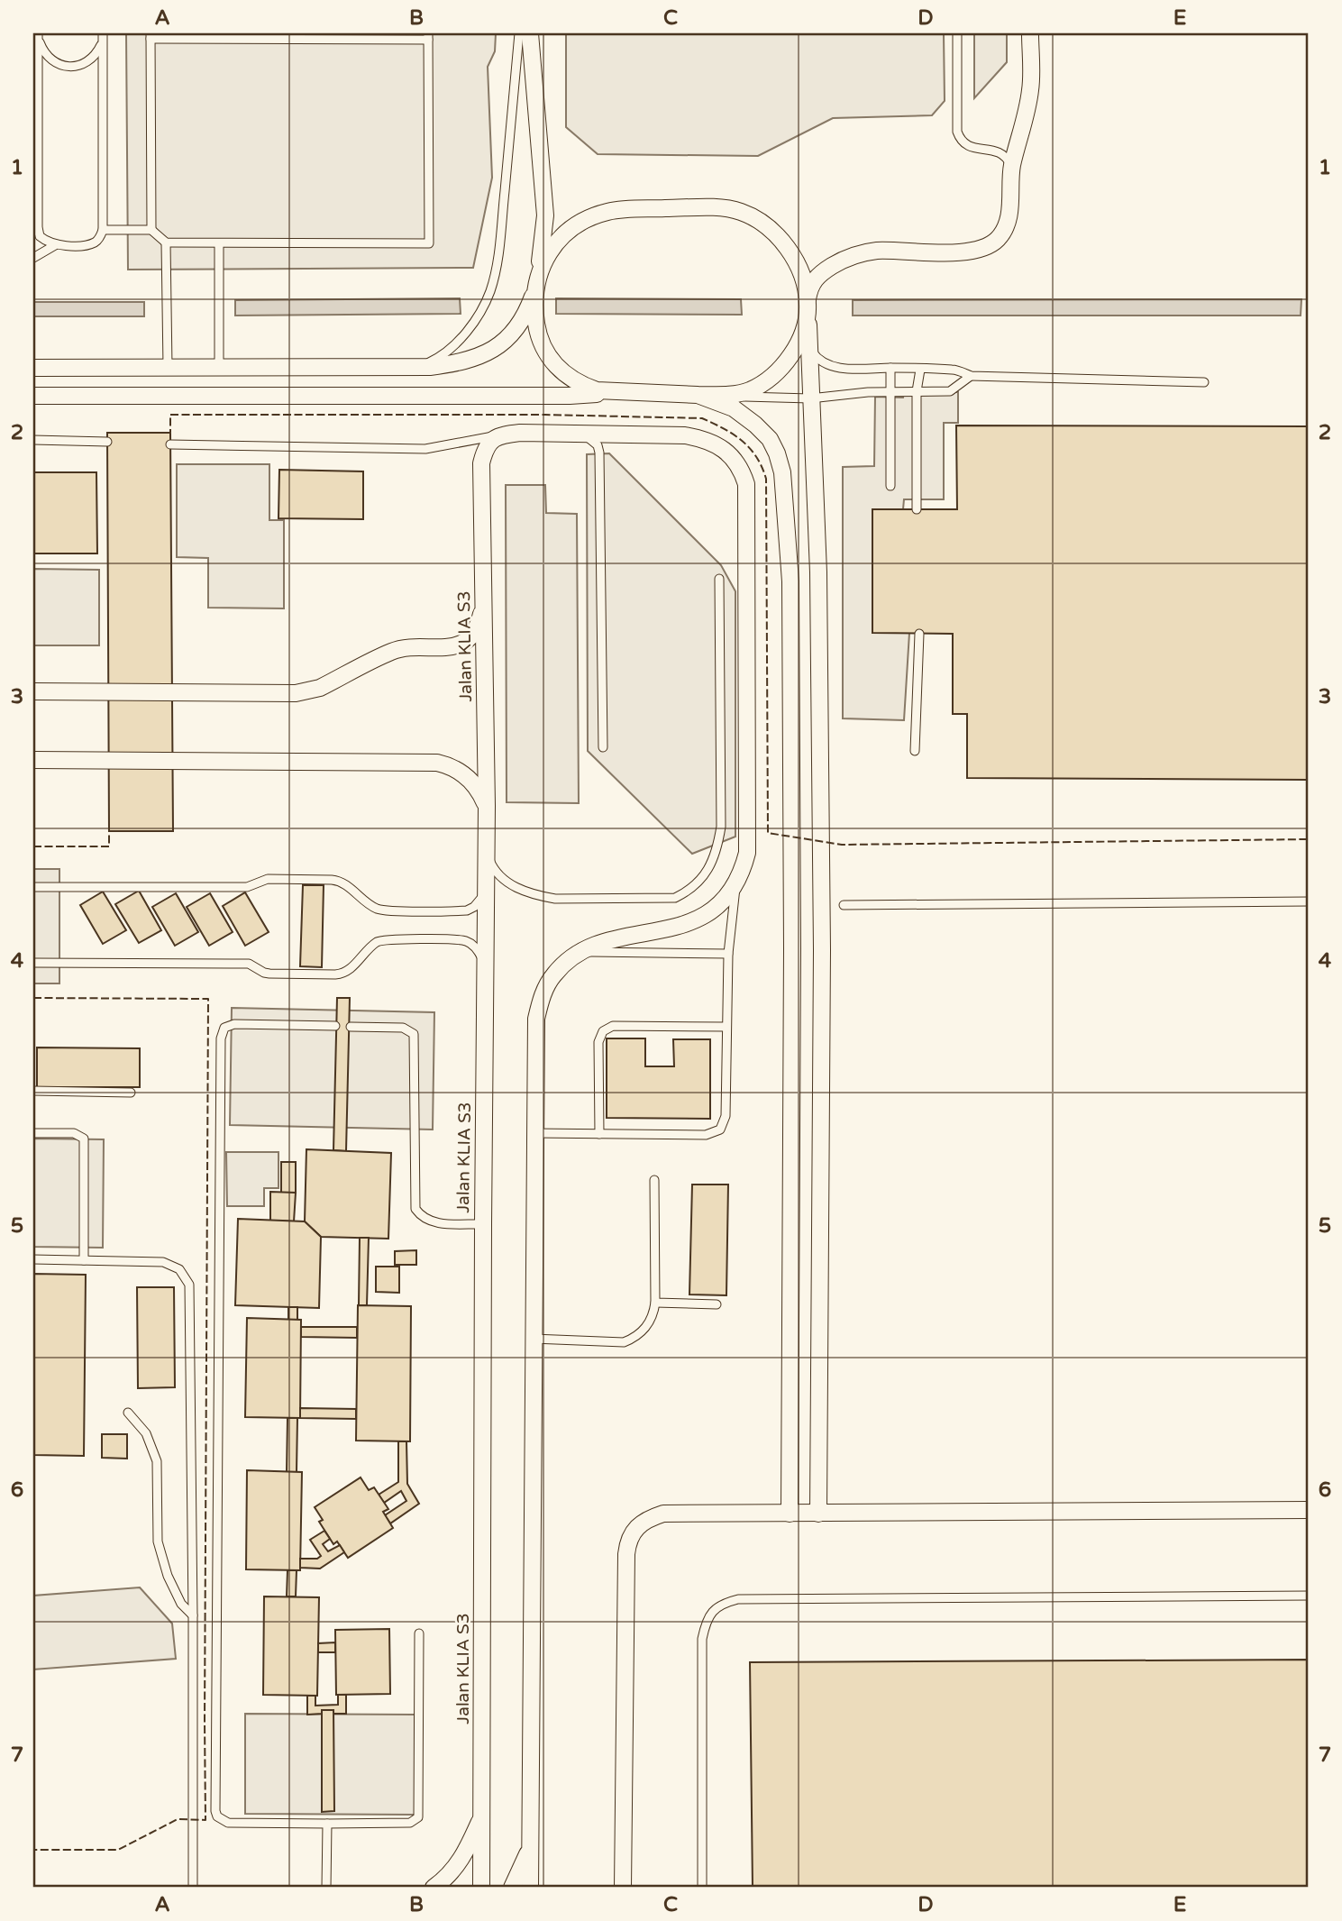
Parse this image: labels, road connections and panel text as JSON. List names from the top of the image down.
{
  "streets": {
    "street": ["Jalan KLIA S3"]
  },
  "grid": {
    "columns": [
      "A",
      "B",
      "C",
      "D",
      "E"
    ],
    "rows": [
      "1",
      "2",
      "3",
      "4",
      "5",
      "6",
      "7"
    ]
  }
}
